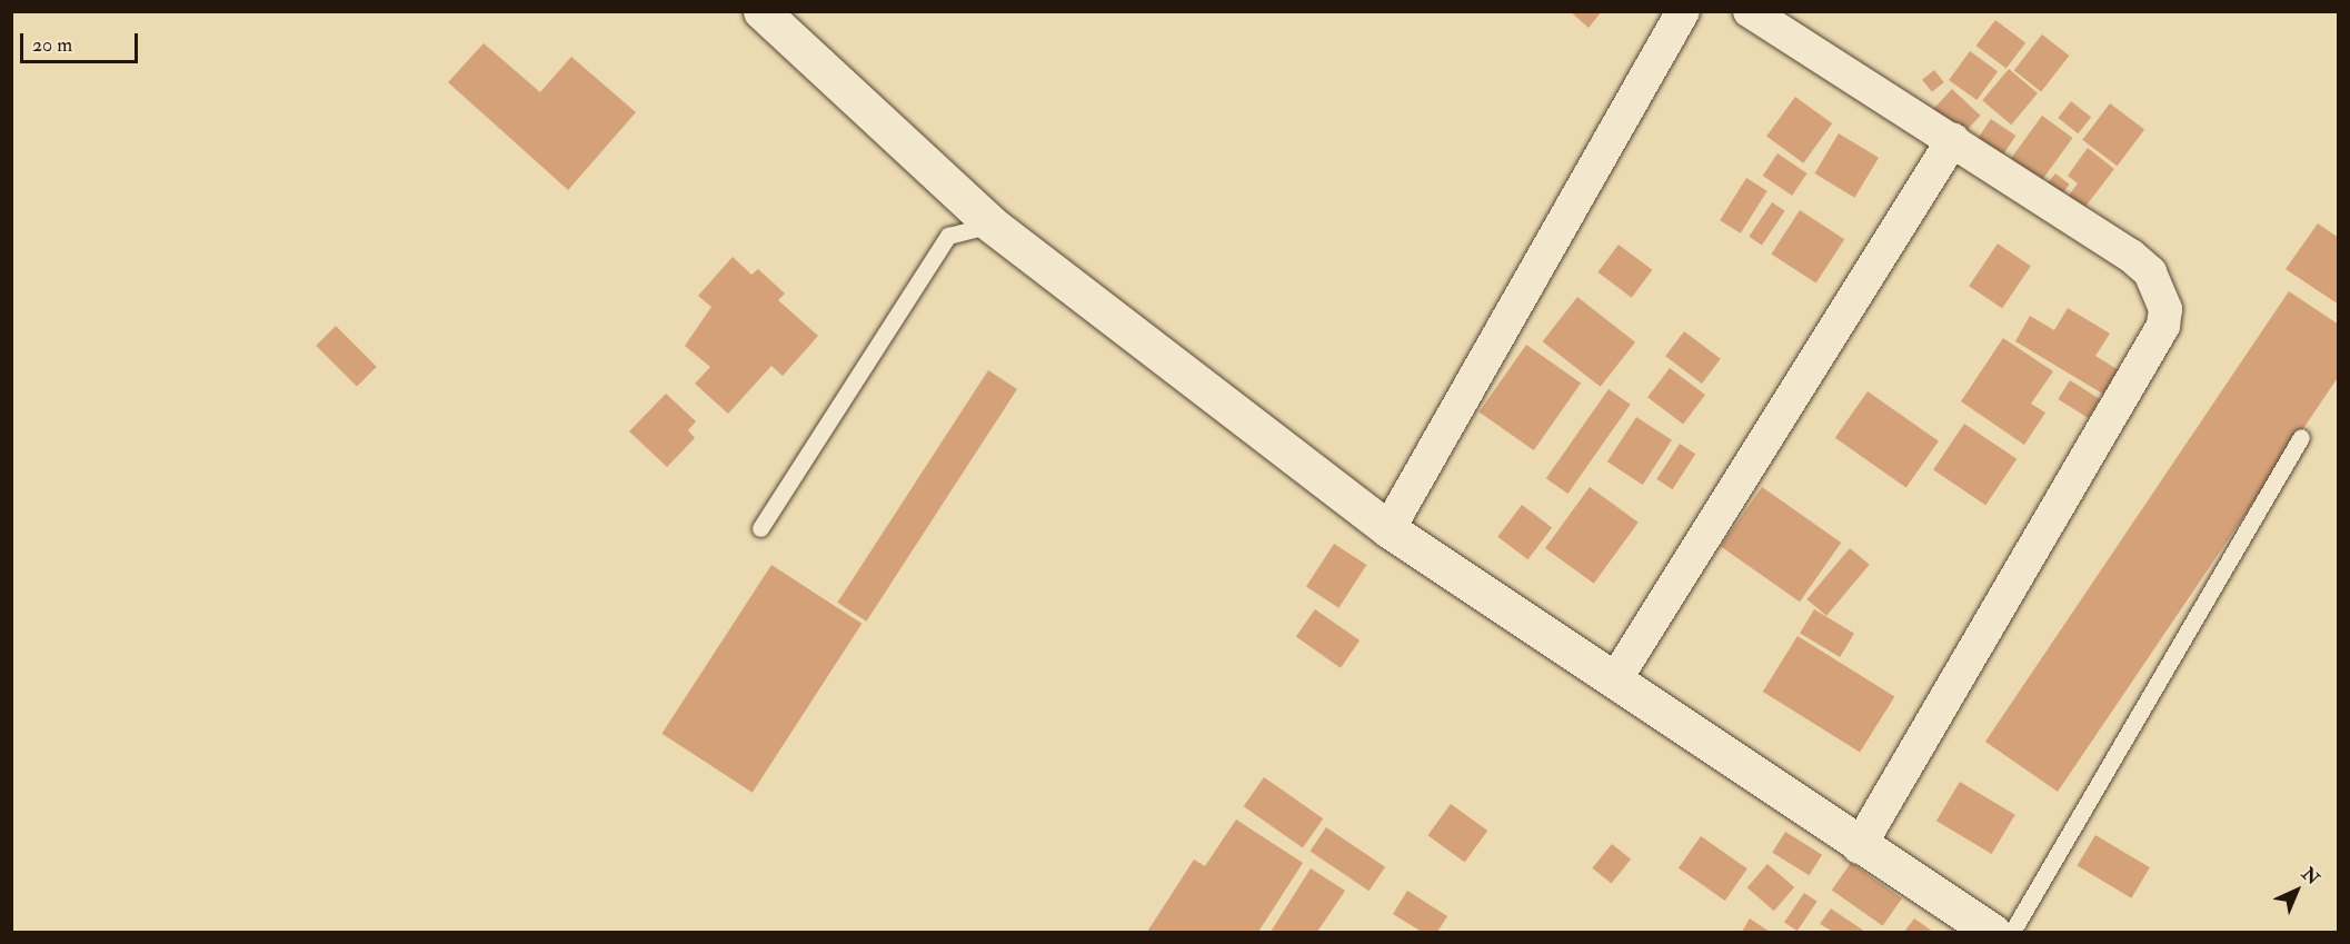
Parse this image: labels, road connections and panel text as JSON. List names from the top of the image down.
{
  "scale_bar": "20 m",
  "north": "top right"
}
